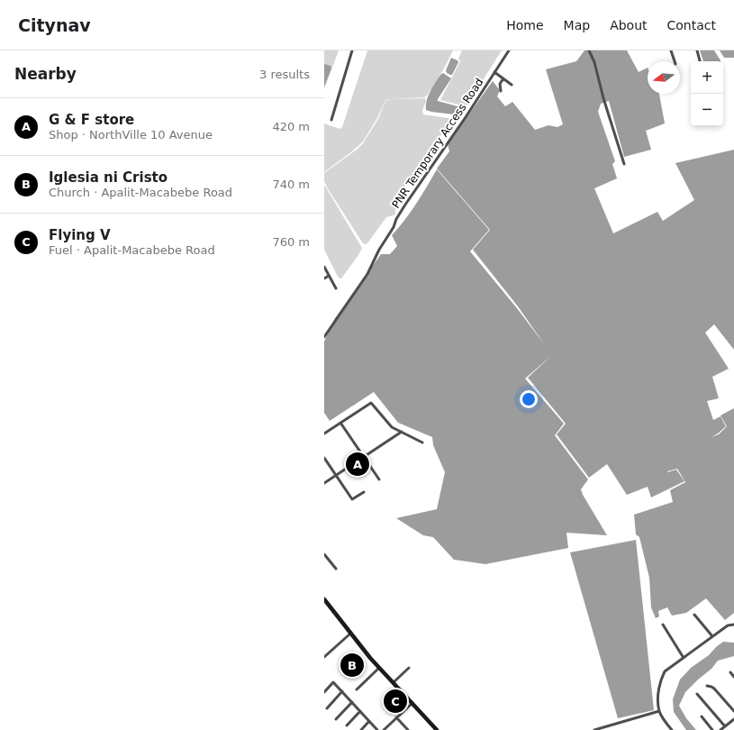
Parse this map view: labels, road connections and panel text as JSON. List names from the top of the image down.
{
  "streets": {
    "street": ["PNR Temporary Access Road"]
  },
  "north": "left",
  "page": {
    "header": "Citynav",
    "nav": [
      "Home",
      "Map",
      "About",
      "Contact"
    ],
    "heading": ["Nearby", "3 results"],
    "map_buttons": ["+", "−"],
    "list": [
      {
        "mark": "A",
        "name": "G & F store",
        "note": "Shop · NorthVille 10 Avenue",
        "value": "420 m"
      },
      {
        "mark": "B",
        "name": "Iglesia ni Cristo",
        "note": "Church · Apalit-Macabebe Road",
        "value": "740 m"
      },
      {
        "mark": "C",
        "name": "Flying V",
        "note": "Fuel · Apalit-Macabebe Road",
        "value": "760 m"
      }
    ],
    "pins": ["A", "B", "C"]
  }
}
